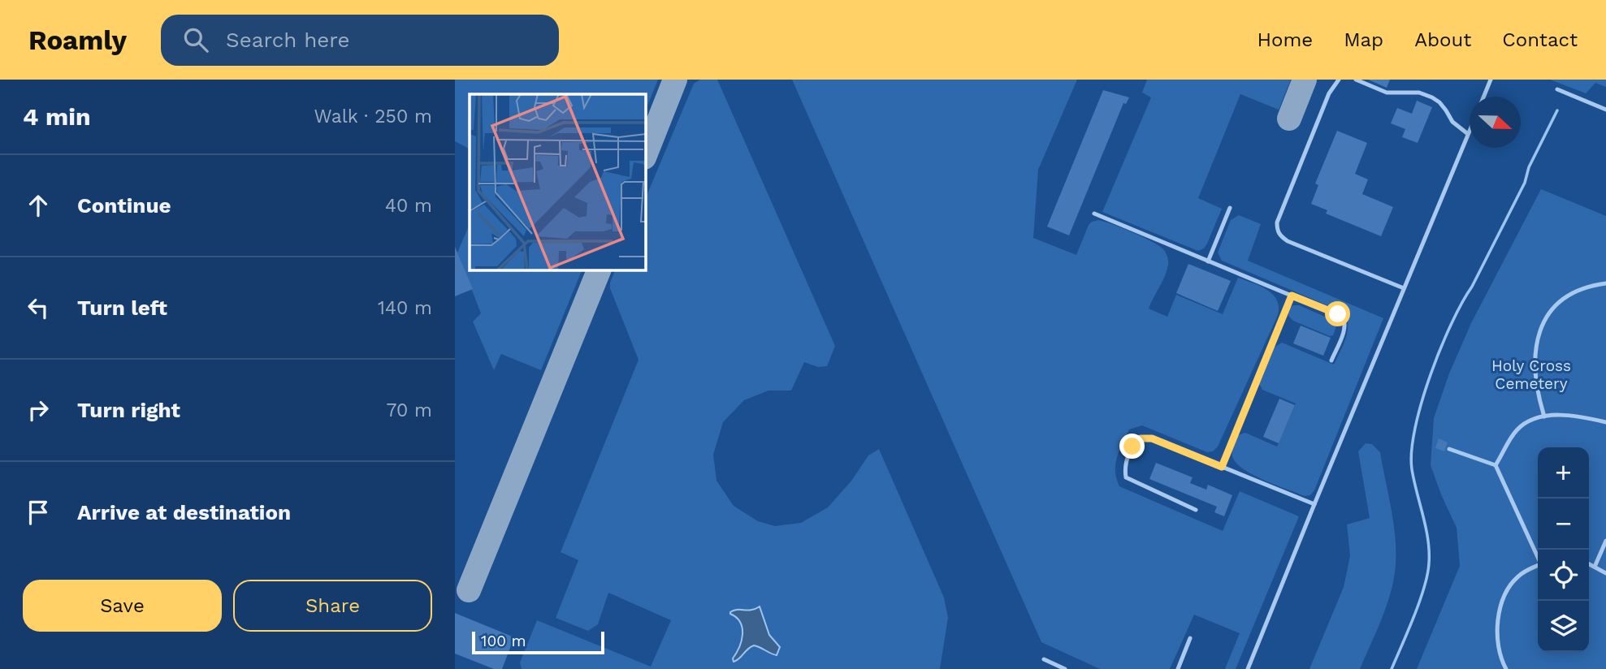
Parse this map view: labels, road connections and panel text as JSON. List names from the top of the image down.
{
  "parks": ["Holy Cross Cemetery"],
  "scale_bar": "100 m",
  "north": "right",
  "page": {
    "header": "Roamly",
    "search": "Search here",
    "nav": [
      "Home",
      "Map",
      "About",
      "Contact"
    ],
    "heading": ["4 min", "Walk · 250 m"],
    "list": [
      ["Continue", "40 m"],
      ["Turn left", "140 m"],
      ["Turn right", "70 m"],
      "Arrive at destination"
    ],
    "map_buttons": ["+", "−"],
    "buttons": ["Save", "Share"],
    "scale": "100 m"
  }
}
